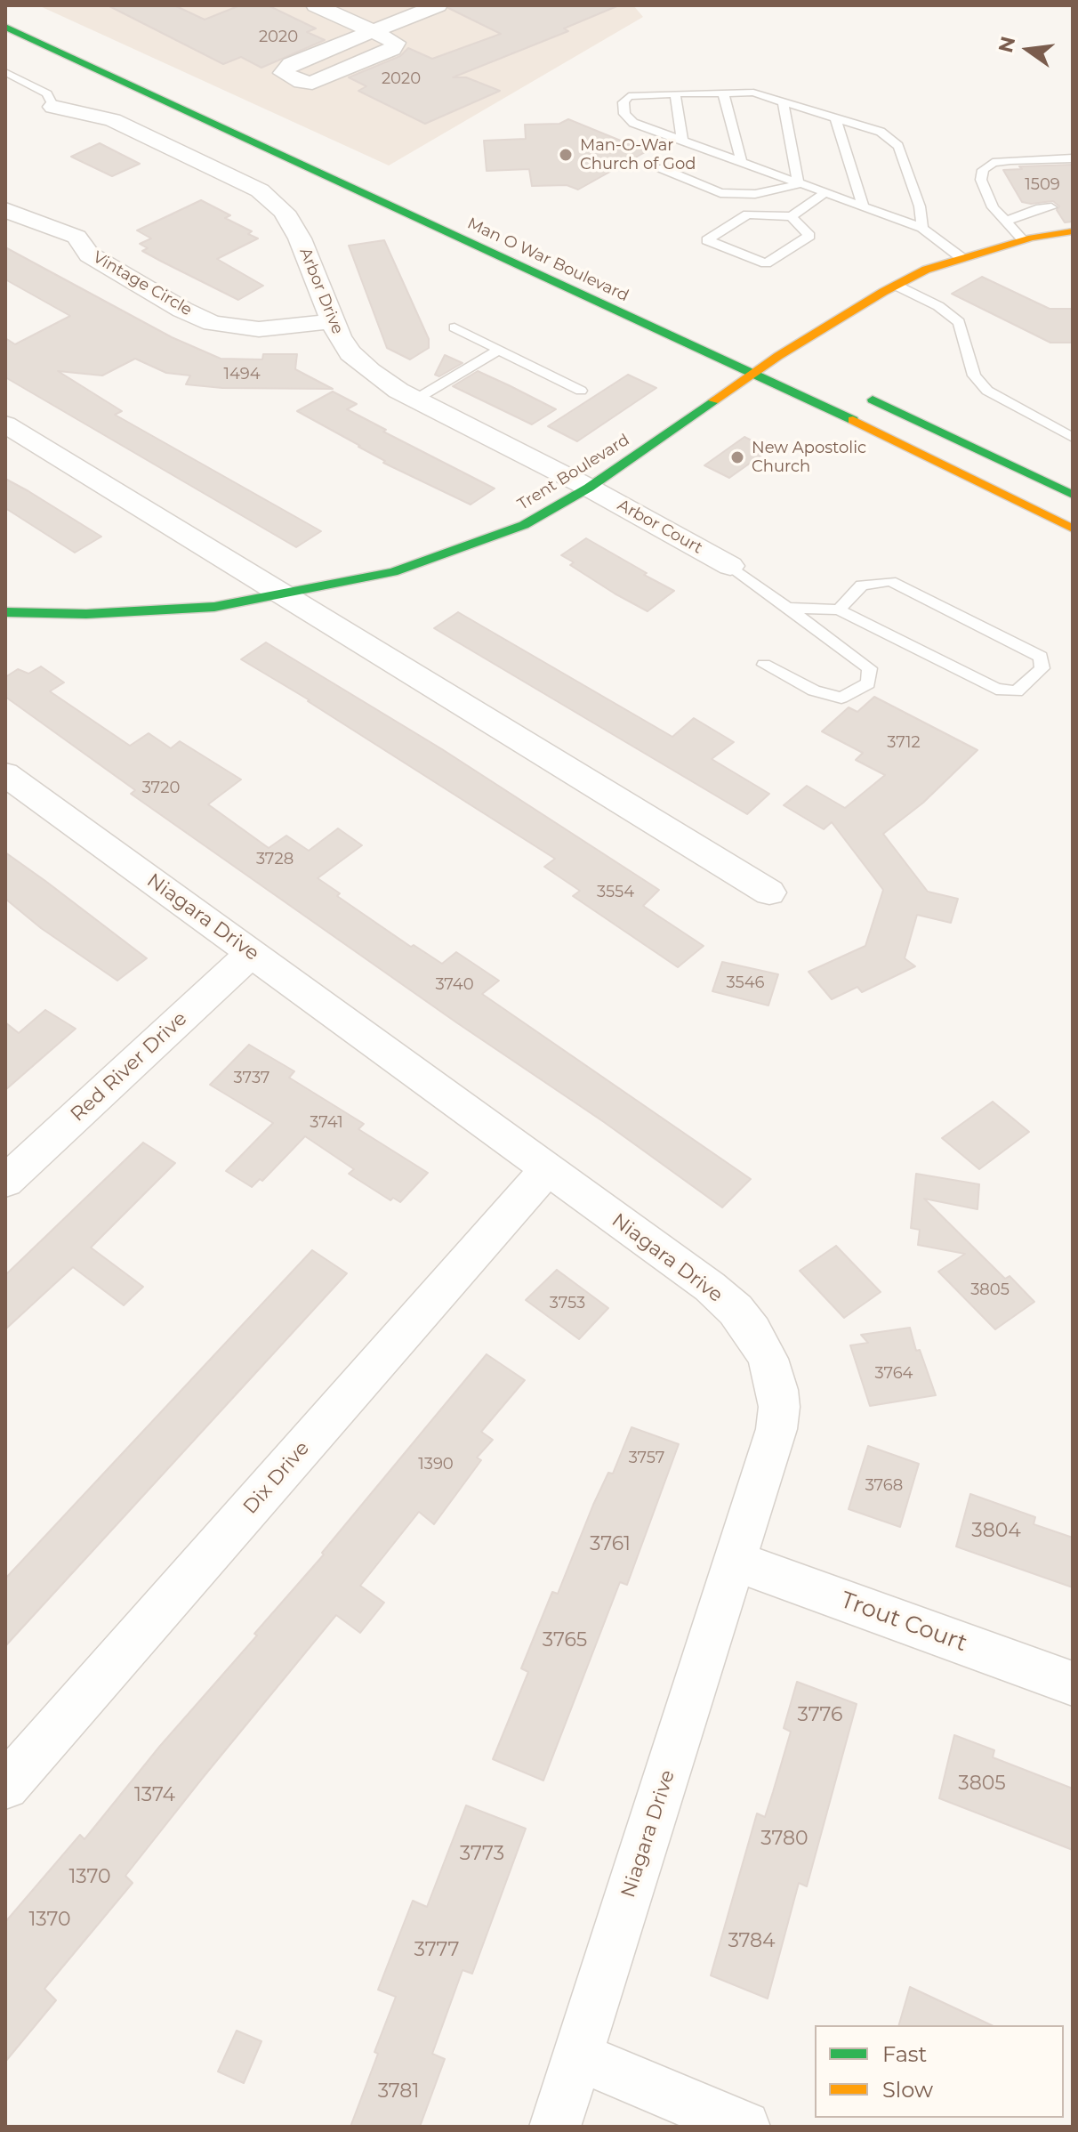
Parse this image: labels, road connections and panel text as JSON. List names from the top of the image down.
{
  "streets": {
    "main road": ["Man O War Boulevard", "Trent Boulevard"],
    "street": [
      "Vintage Circle",
      "Arbor Drive",
      "Arbor Court",
      "Niagara Drive",
      "Red River Drive",
      "Dix Drive",
      "Trout Court"
    ]
  },
  "crossings": [
    ["Man O War Boulevard", "Trent Boulevard"],
    ["Vintage Circle", "Arbor Drive"],
    ["Arbor Drive", "Trent Boulevard"],
    ["Arbor Drive", "Arbor Court"],
    ["Trent Boulevard", "Arbor Court"],
    ["Niagara Drive", "Red River Drive"],
    ["Niagara Drive", "Dix Drive"],
    ["Niagara Drive", "Trout Court"]
  ],
  "places": ["Man-O-War Church of God", "New Apostolic Church"],
  "house_numbers": [
    "2020",
    "2020",
    "1509",
    "1494",
    "3712",
    "3720",
    "3728",
    "3554",
    "3546",
    "3740",
    "3737",
    "3741",
    "3805",
    "3753",
    "3764",
    "3757",
    "1390",
    "3768",
    "3804",
    "3761",
    "3765",
    "3776",
    "3805",
    "1374",
    "3780",
    "3773",
    "1370",
    "1370",
    "3784",
    "3777",
    "3781"
  ],
  "legend": ["Fast", "Slow"],
  "north": "left"
}
